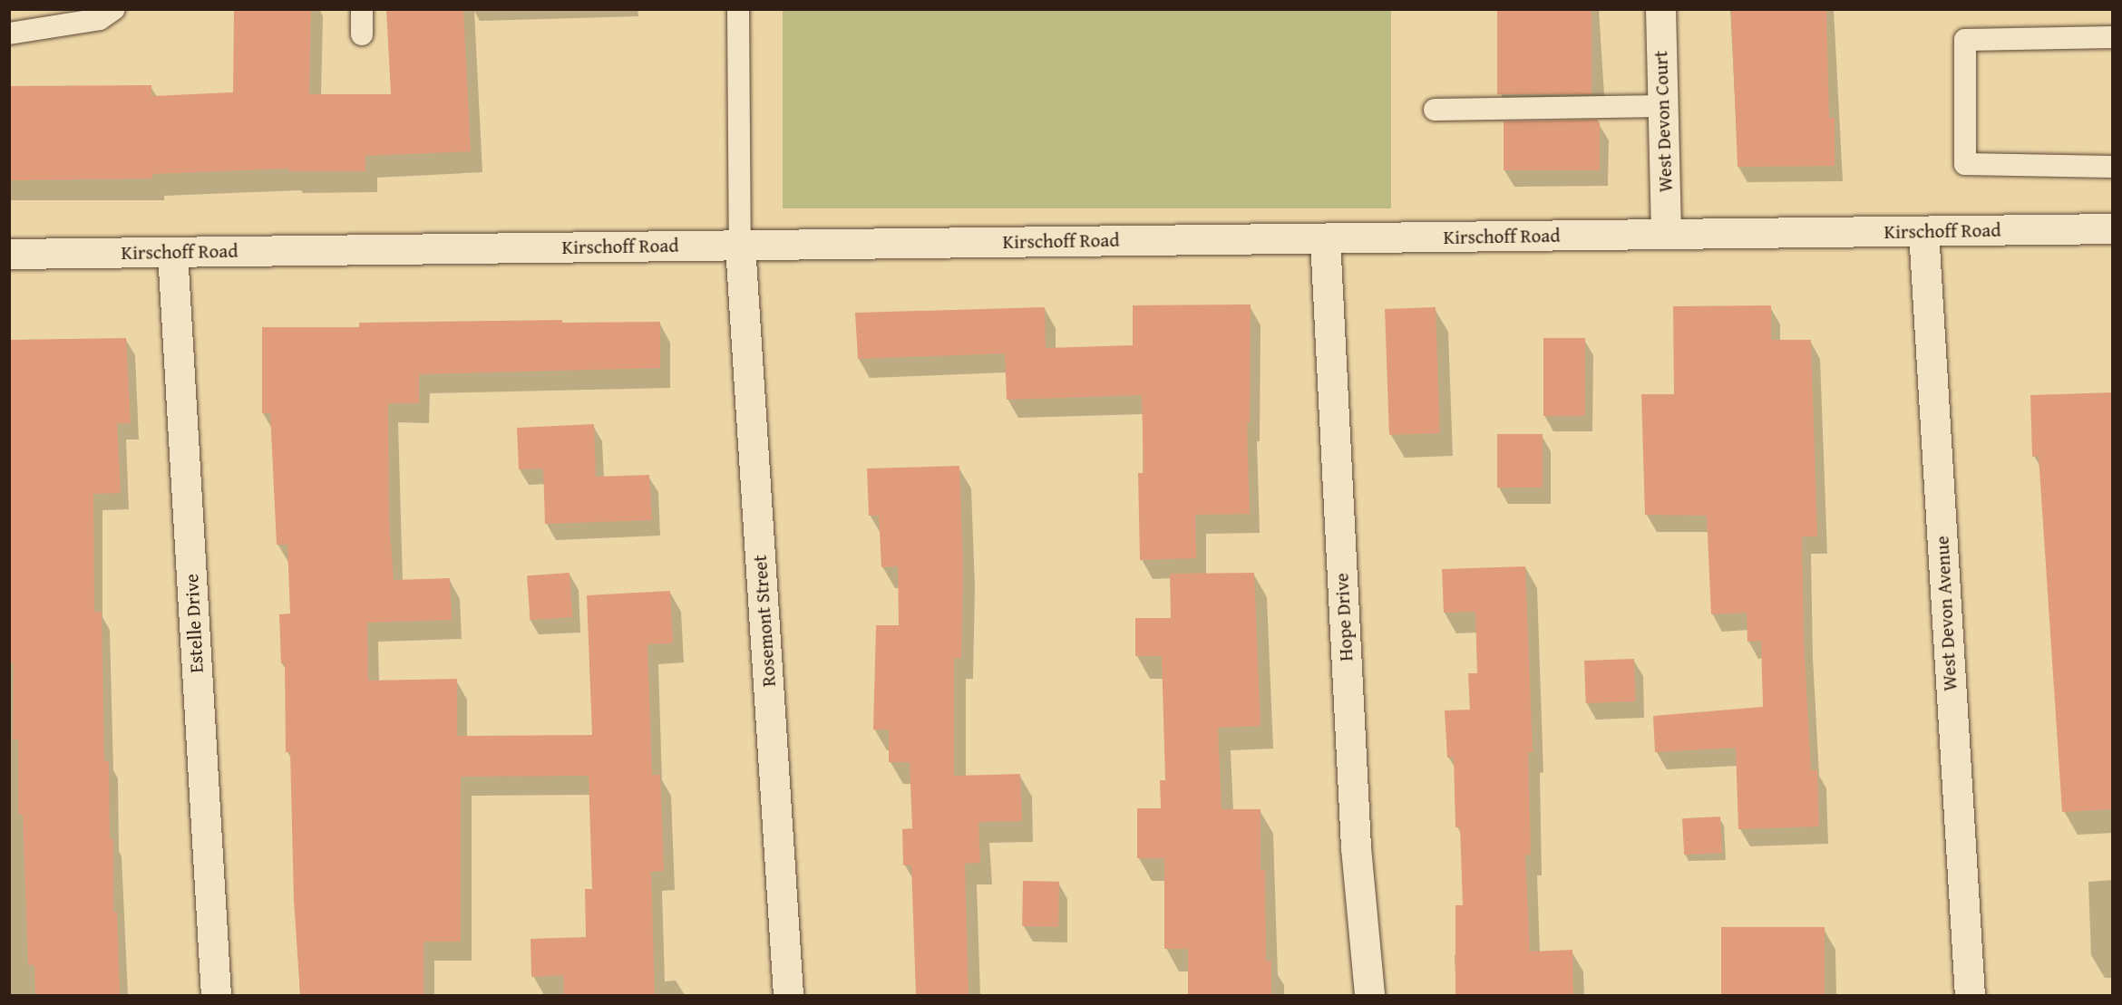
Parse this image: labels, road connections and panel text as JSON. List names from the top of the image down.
{
  "streets": {
    "street": [
      "West Devon Court",
      "Kirschoff Road",
      "West Devon Avenue",
      "Hope Drive",
      "Rosemont Street",
      "Estelle Drive"
    ]
  },
  "crossings": [
    ["West Devon Court", "Kirschoff Road"],
    ["Kirschoff Road", "West Devon Avenue"],
    ["Kirschoff Road", "Hope Drive"],
    ["Kirschoff Road", "Rosemont Street"],
    ["Kirschoff Road", "Estelle Drive"]
  ]
}
